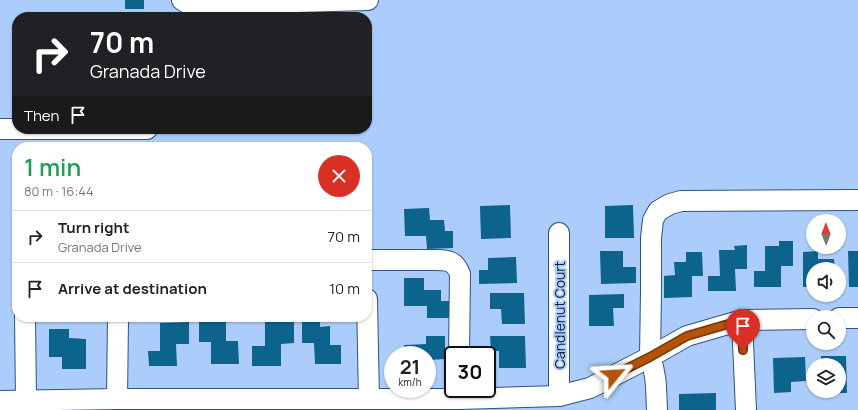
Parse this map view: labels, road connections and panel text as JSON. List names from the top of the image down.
{
  "streets": {
    "street": ["Candlenut Court"]
  },
  "north": "top",
  "page": {
    "turn": ["70 m", "Granada Drive"],
    "then": "Then",
    "heading": ["1 min", "80 m · 16:44"],
    "list": [
      {
        "name": "Turn right",
        "note": "Granada Drive",
        "value": "70 m"
      },
      {
        "name": "Arrive at destination",
        "value": "10 m"
      }
    ],
    "speed": "21 km/h",
    "limit": "30"
  }
}
